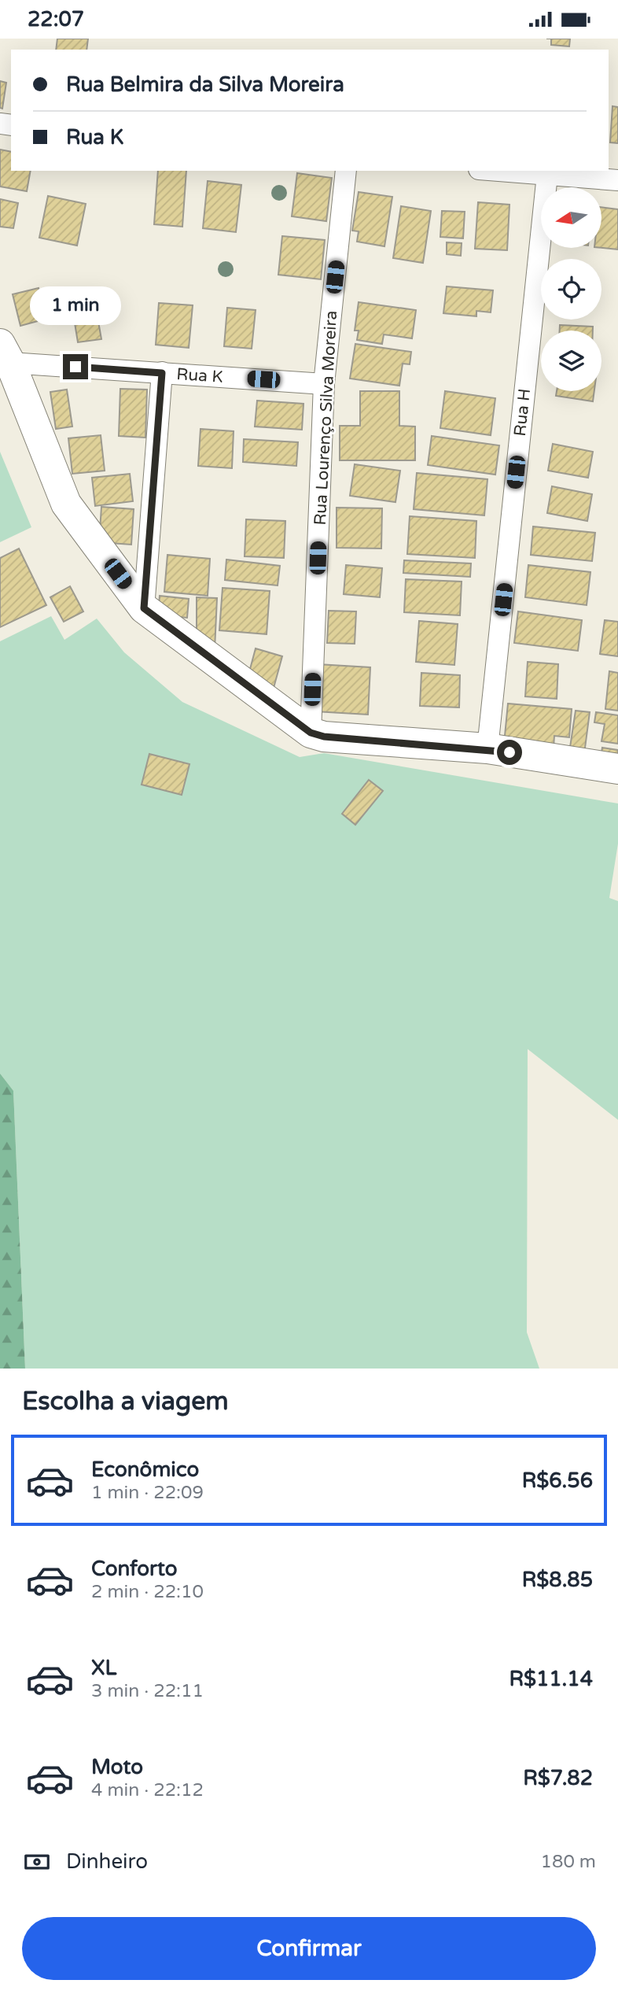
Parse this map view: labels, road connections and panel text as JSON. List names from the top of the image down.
{
  "streets": {
    "street": ["Rua K", "Rua H", "Rua Lourenço Silva Moreira"]
  },
  "crossings": [
    ["Rua K", "Rua Lourenço Silva Moreira"]
  ],
  "north": "left",
  "page": {
    "status": "22:07",
    "banner": ["Rua Belmira da Silva Moreira", "Rua K"],
    "bubble": "1 min",
    "heading": "Escolha a viagem",
    "list": [
      {
        "name": "Econômico",
        "note": "1 min · 22:09",
        "value": "R$6.56"
      },
      {
        "name": "Conforto",
        "note": "2 min · 22:10",
        "value": "R$8.85"
      },
      {
        "name": "XL",
        "note": "3 min · 22:11",
        "value": "R$11.14"
      },
      {
        "name": "Moto",
        "note": "4 min · 22:12",
        "value": "R$7.82"
      }
    ],
    "pay": ["Dinheiro", "180 m"],
    "buttons": "Confirmar"
  }
}
